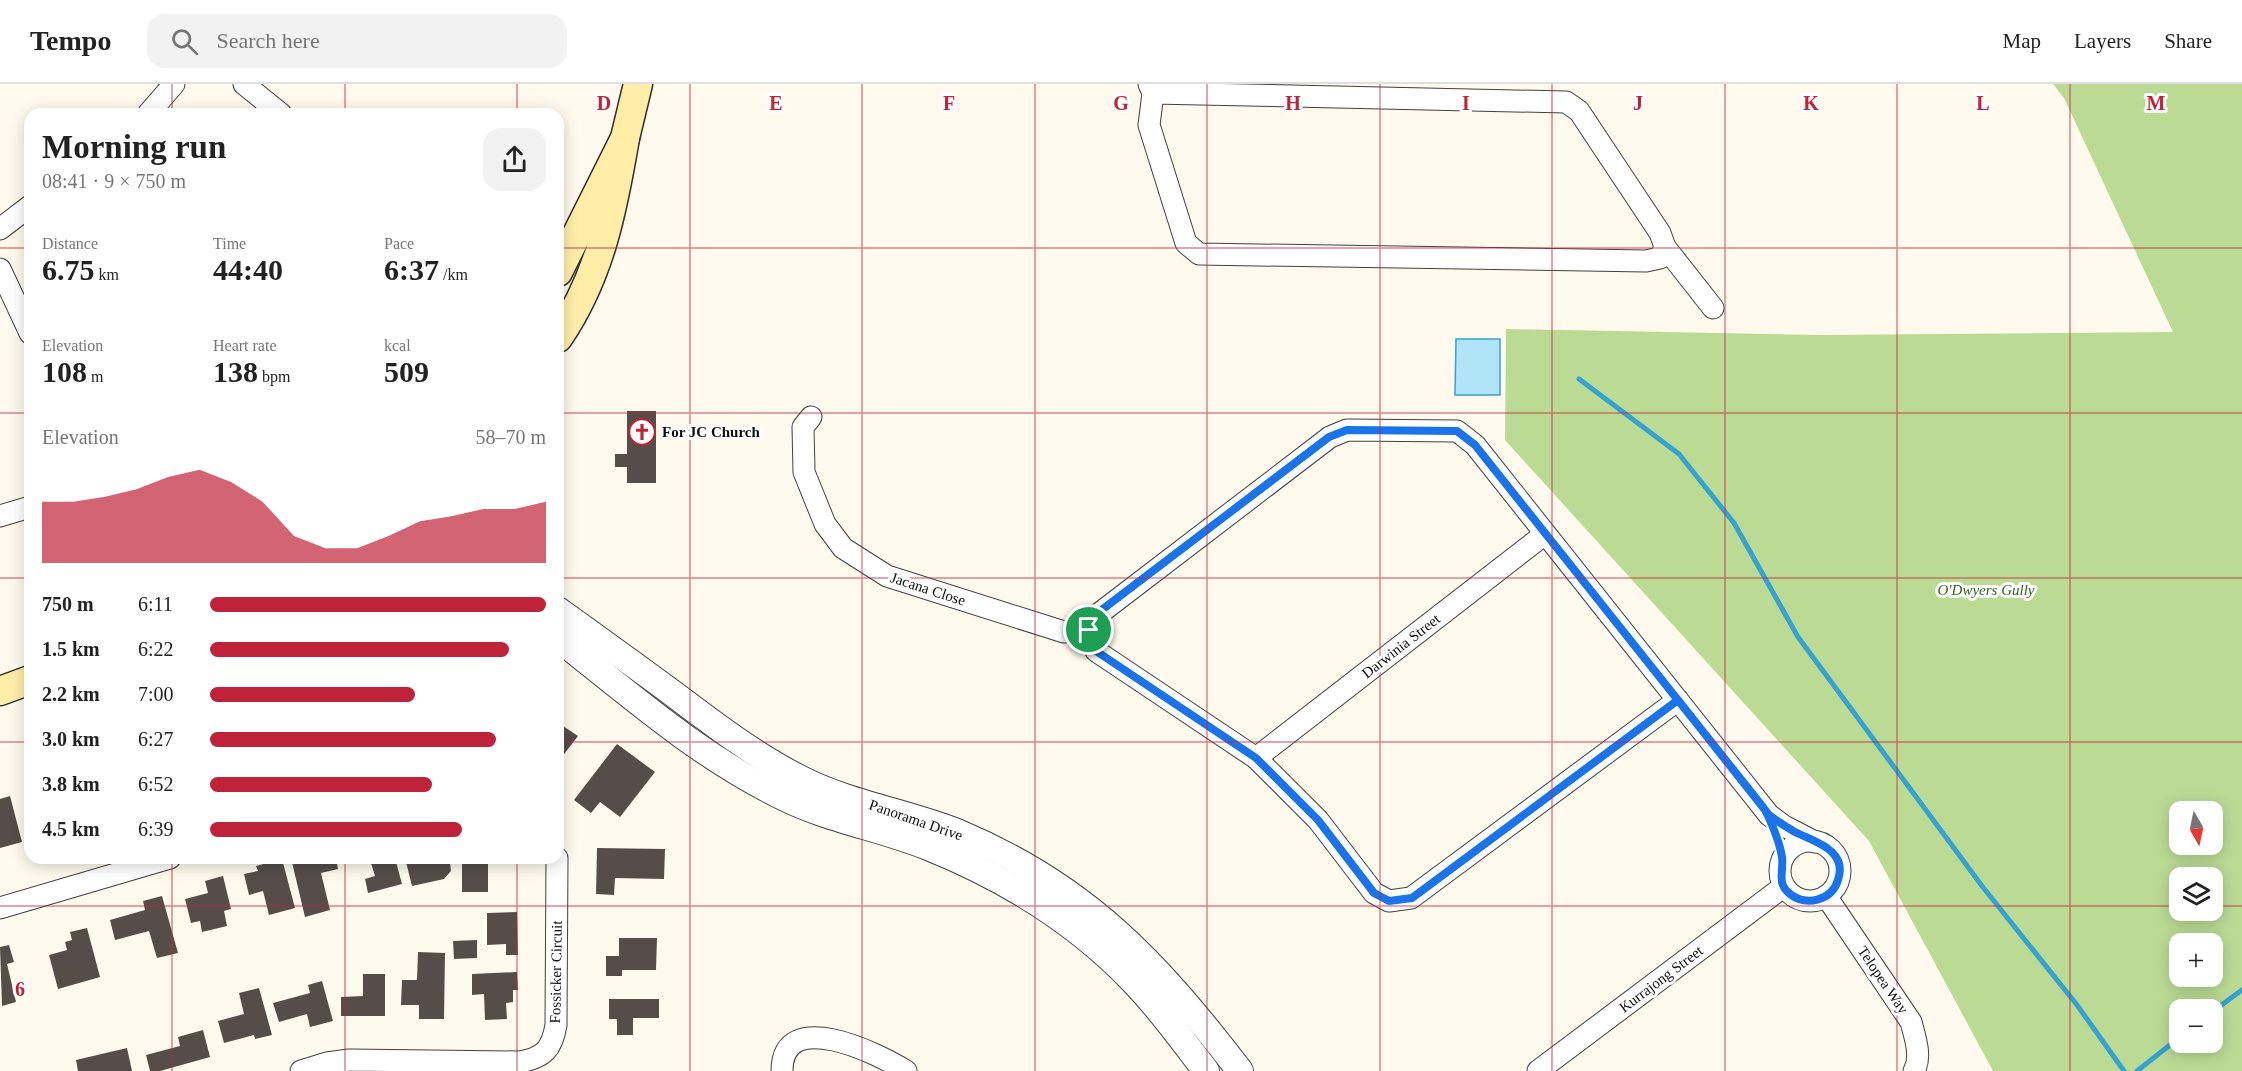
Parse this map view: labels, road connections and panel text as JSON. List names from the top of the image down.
{
  "streets": {
    "street": [
      "Jacana Close",
      "Darwinia Street",
      "Panorama Drive",
      "Fossicker Circuit",
      "Kurrajong Street",
      "Telopea Way"
    ]
  },
  "crossings": [
    ["Kurrajong Street", "Telopea Way"]
  ],
  "parks": ["O'Dwyers Gully"],
  "places": {
    "church": ["For JC Church"]
  },
  "north": "bottom",
  "page": {
    "header": "Tempo",
    "search": "Search here",
    "nav": ["Map", "Layers", "Share"],
    "heading": ["Morning run", "08:41 · 9 × 750 m"],
    "stats": [
      ["Distance", "6.75 km"],
      ["Time", "44:40"],
      ["Pace", "6:37 /km"],
      ["Elevation", "108 m"],
      ["Heart rate", "138 bpm"],
      ["kcal", "509"]
    ],
    "chart": ["Elevation", "58–70 m"],
    "list": [
      {
        "name": "750 m",
        "note": "6:11"
      },
      {
        "name": "1.5 km",
        "note": "6:22"
      },
      {
        "name": "2.2 km",
        "note": "7:00"
      },
      {
        "name": "3.0 km",
        "note": "6:27"
      },
      {
        "name": "3.8 km",
        "note": "6:52"
      },
      {
        "name": "4.5 km",
        "note": "6:39"
      }
    ],
    "map_buttons": ["+", "−"]
  },
  "grid": {
    "columns": [
      "D",
      "E",
      "F",
      "G",
      "H",
      "I",
      "J",
      "K",
      "L",
      "M"
    ],
    "rows": ["6"]
  }
}
